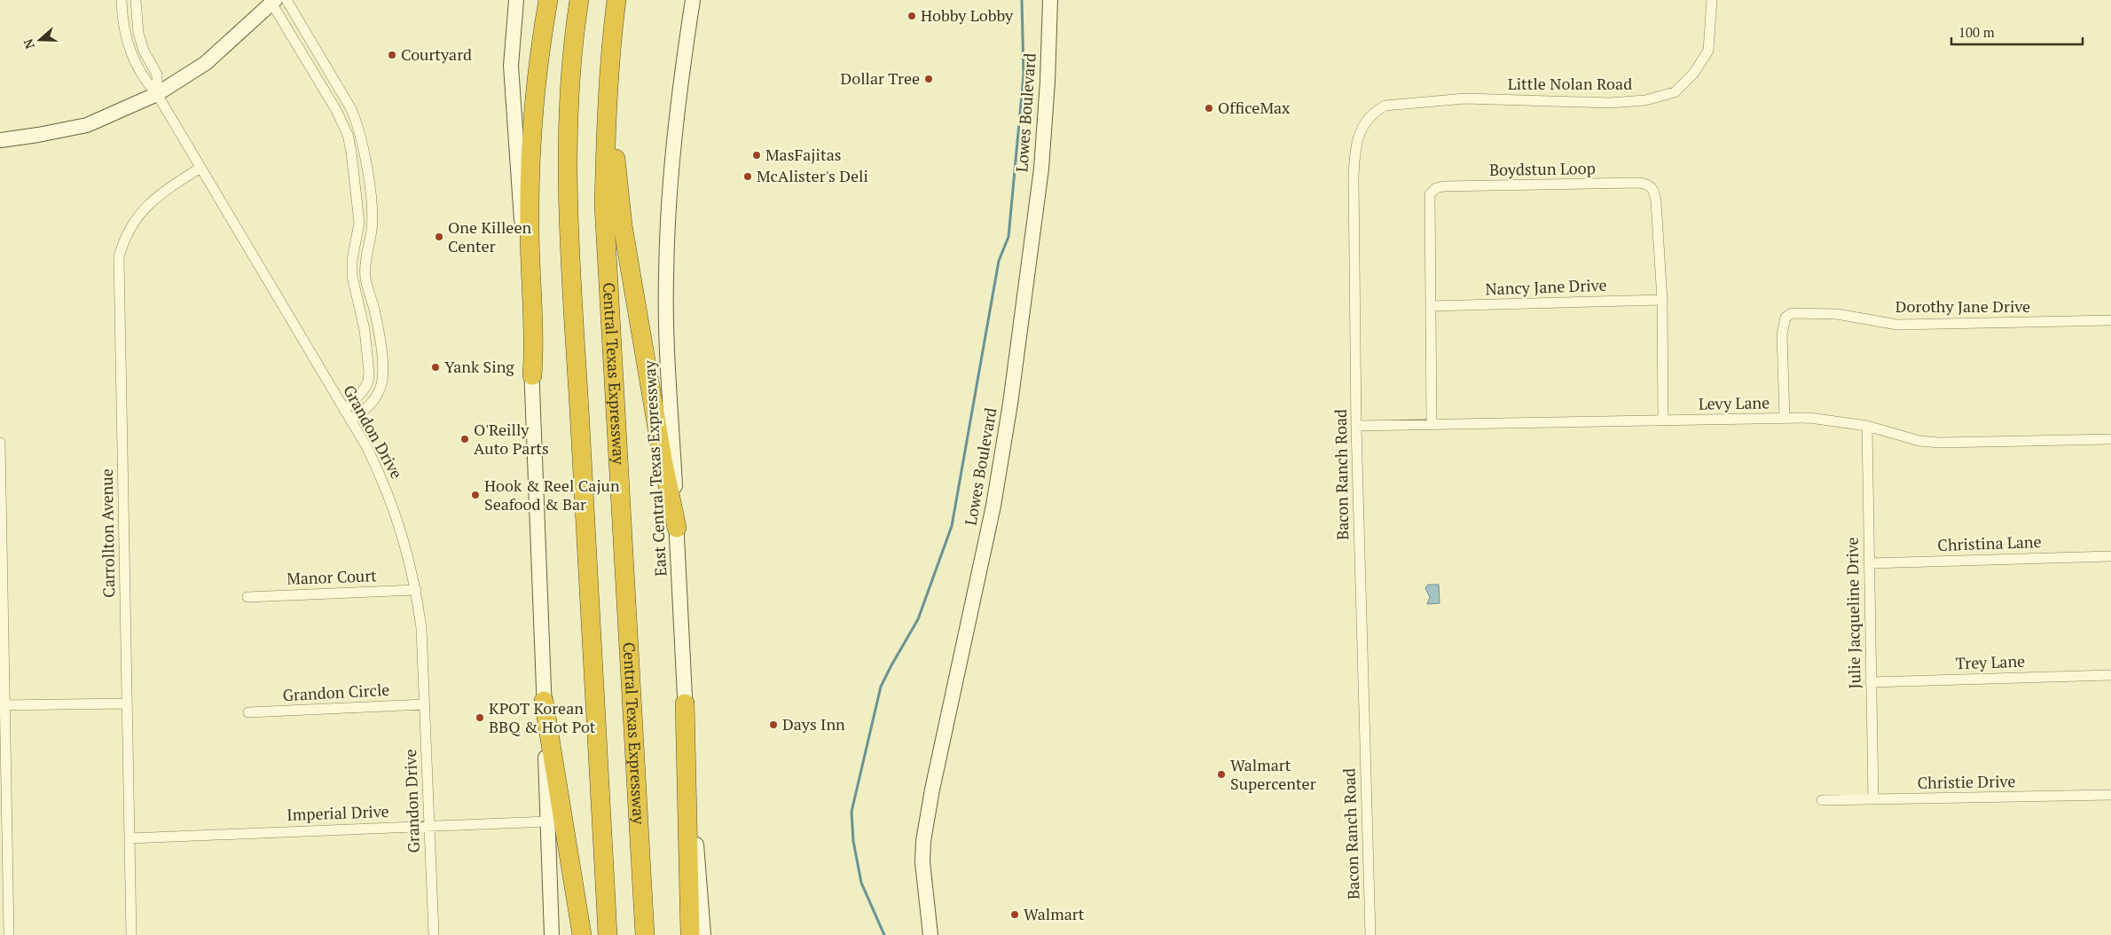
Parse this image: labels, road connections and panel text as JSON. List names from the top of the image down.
{
  "streets": {
    "highway": ["Central Texas Expressway"],
    "main road": ["Lowes Boulevard", "East Central Texas Expressway"],
    "street": [
      "Little Nolan Road",
      "Boydstun Loop",
      "Nancy Jane Drive",
      "Dorothy Jane Drive",
      "Levy Lane",
      "Grandon Drive",
      "Bacon Ranch Road",
      "Carrollton Avenue",
      "Christina Lane",
      "Manor Court",
      "Julie Jacqueline Drive",
      "Trey Lane",
      "Grandon Circle",
      "Christie Drive",
      "Imperial Drive"
    ]
  },
  "crossings": [
    ["Little Nolan Road", "Bacon Ranch Road"],
    ["Boydstun Loop", "Nancy Jane Drive"],
    ["Boydstun Loop", "Levy Lane"],
    ["Dorothy Jane Drive", "Levy Lane"],
    ["Levy Lane", "Bacon Ranch Road"],
    ["Levy Lane", "Julie Jacqueline Drive"],
    ["Grandon Drive", "Carrollton Avenue"],
    ["Grandon Drive", "Manor Court"],
    ["Grandon Drive", "Grandon Circle"],
    ["Grandon Drive", "Imperial Drive"],
    ["Carrollton Avenue", "Imperial Drive"],
    ["Christina Lane", "Julie Jacqueline Drive"],
    ["Julie Jacqueline Drive", "Trey Lane"],
    ["Julie Jacqueline Drive", "Christie Drive"]
  ],
  "places": [
    "Hobby Lobby",
    "Courtyard",
    "Dollar Tree",
    "OfficeMax",
    "MasFajitas",
    "McAlister's Deli",
    "One Killeen Center",
    "Yank Sing",
    "O'Reilly Auto Parts",
    "Hook & Reel Cajun Seafood & Bar",
    "KPOT Korean BBQ & Hot Pot",
    "Days Inn",
    "Walmart Supercenter",
    "Walmart"
  ],
  "scale_bar": "100 m",
  "north": "left"
}
